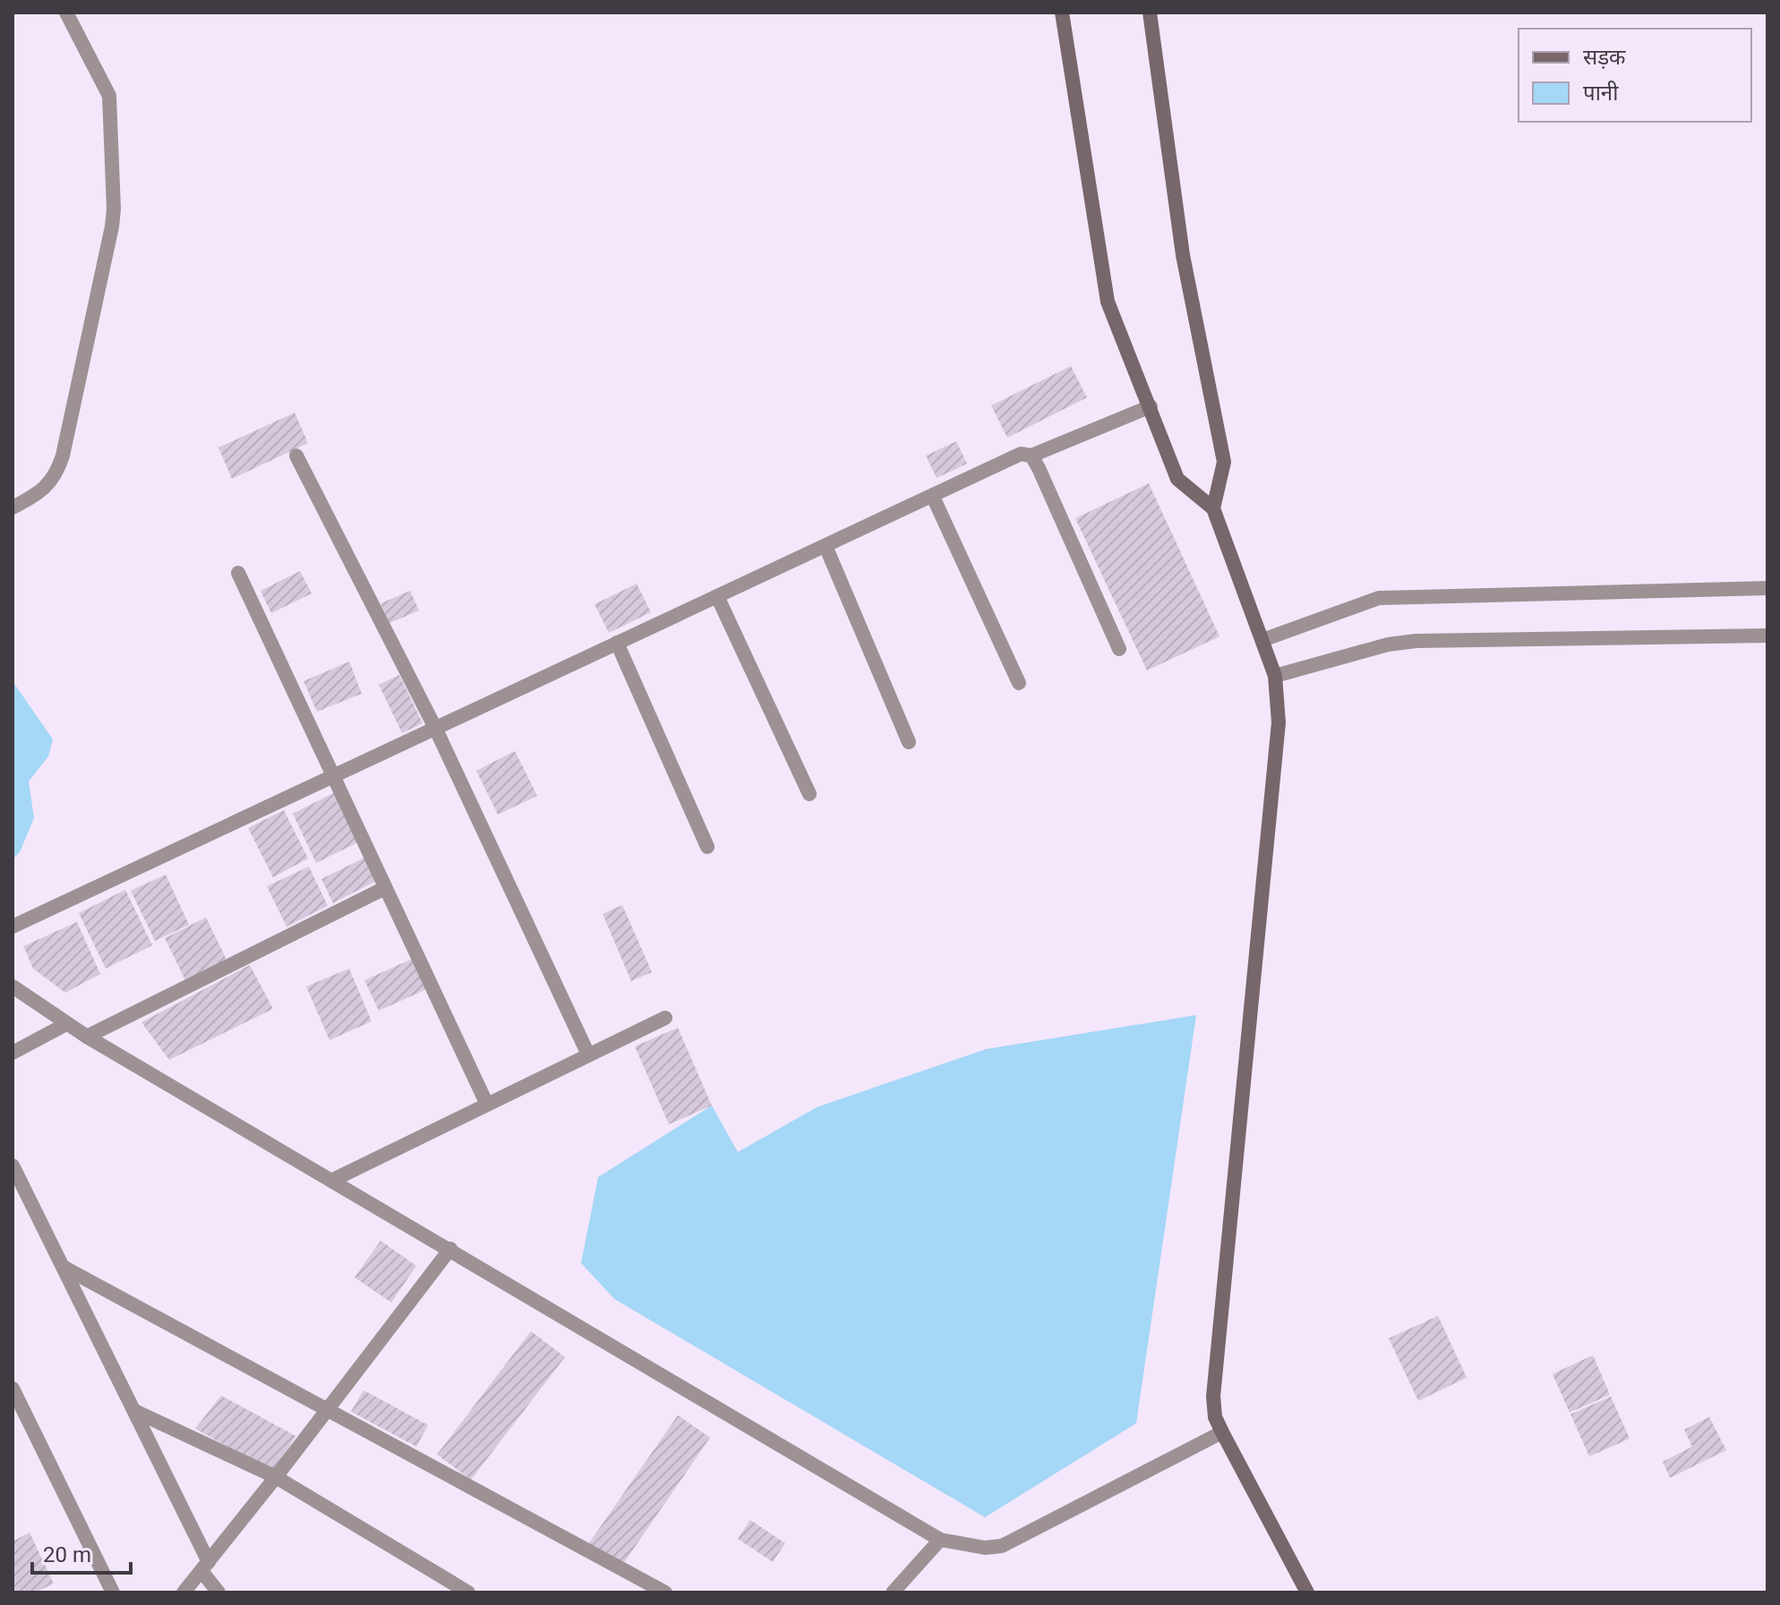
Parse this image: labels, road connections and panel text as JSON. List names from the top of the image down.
{
  "legend": ["सड़क", "पानी"],
  "scale_bar": "20 m"
}
